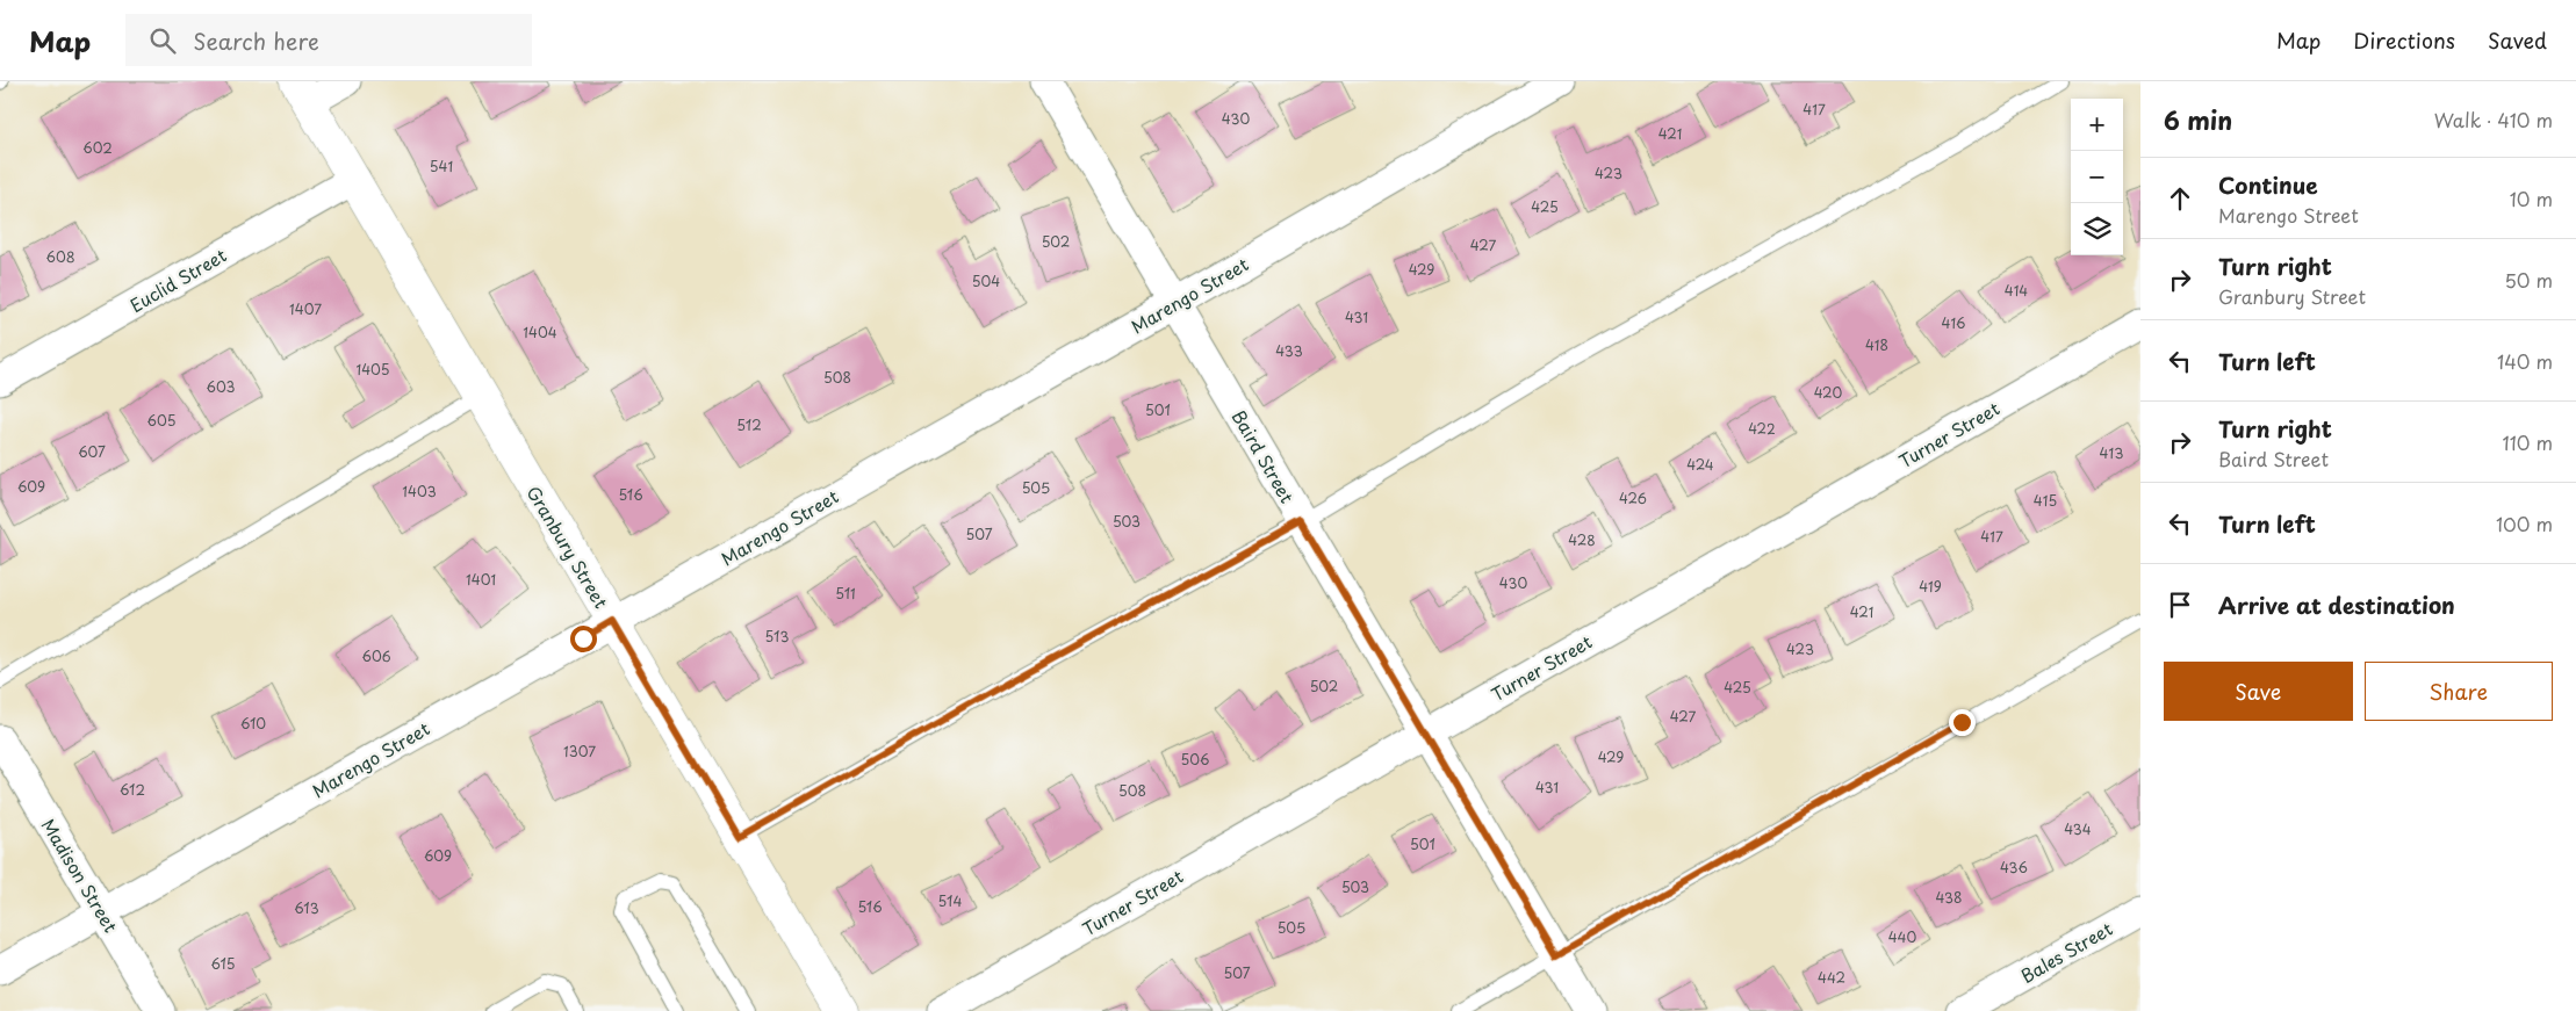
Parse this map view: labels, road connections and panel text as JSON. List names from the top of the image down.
{
  "streets": {
    "street": [
      "Euclid Street",
      "Marengo Street",
      "Turner Street",
      "Baird Street",
      "Granbury Street",
      "Madison Street",
      "Bales Street"
    ]
  },
  "crossings": [
    ["Euclid Street", "Granbury Street"],
    ["Marengo Street", "Baird Street"],
    ["Marengo Street", "Granbury Street"],
    ["Marengo Street", "Madison Street"],
    ["Turner Street", "Baird Street"]
  ],
  "house_numbers": [
    "417",
    "430",
    "421",
    "602",
    "541",
    "423",
    "425",
    "502",
    "427",
    "608",
    "429",
    "504",
    "414",
    "1407",
    "431",
    "416",
    "1404",
    "418",
    "433",
    "1405",
    "508",
    "603",
    "420",
    "501",
    "605",
    "512",
    "422",
    "607",
    "413",
    "424",
    "609",
    "505",
    "1403",
    "516",
    "426",
    "415",
    "503",
    "507",
    "417",
    "428",
    "1401",
    "430",
    "419",
    "511",
    "421",
    "513",
    "423",
    "606",
    "502",
    "425",
    "427",
    "610",
    "1307",
    "429",
    "506",
    "431",
    "612",
    "508",
    "434",
    "501",
    "609",
    "436",
    "503",
    "438",
    "514",
    "516",
    "613",
    "505",
    "440",
    "615",
    "507",
    "442"
  ],
  "page": {
    "header": "Map",
    "search": "Search here",
    "nav": ["Map", "Directions", "Saved"],
    "heading": ["6 min", "Walk · 410 m"],
    "map_buttons": ["+", "−"],
    "list": [
      ["Continue", "Marengo Street", "10 m"],
      ["Turn right", "Granbury Street", "50 m"],
      ["Turn left", "140 m"],
      ["Turn right", "Baird Street", "110 m"],
      ["Turn left", "100 m"],
      "Arrive at destination"
    ],
    "buttons": ["Save", "Share"]
  }
}
